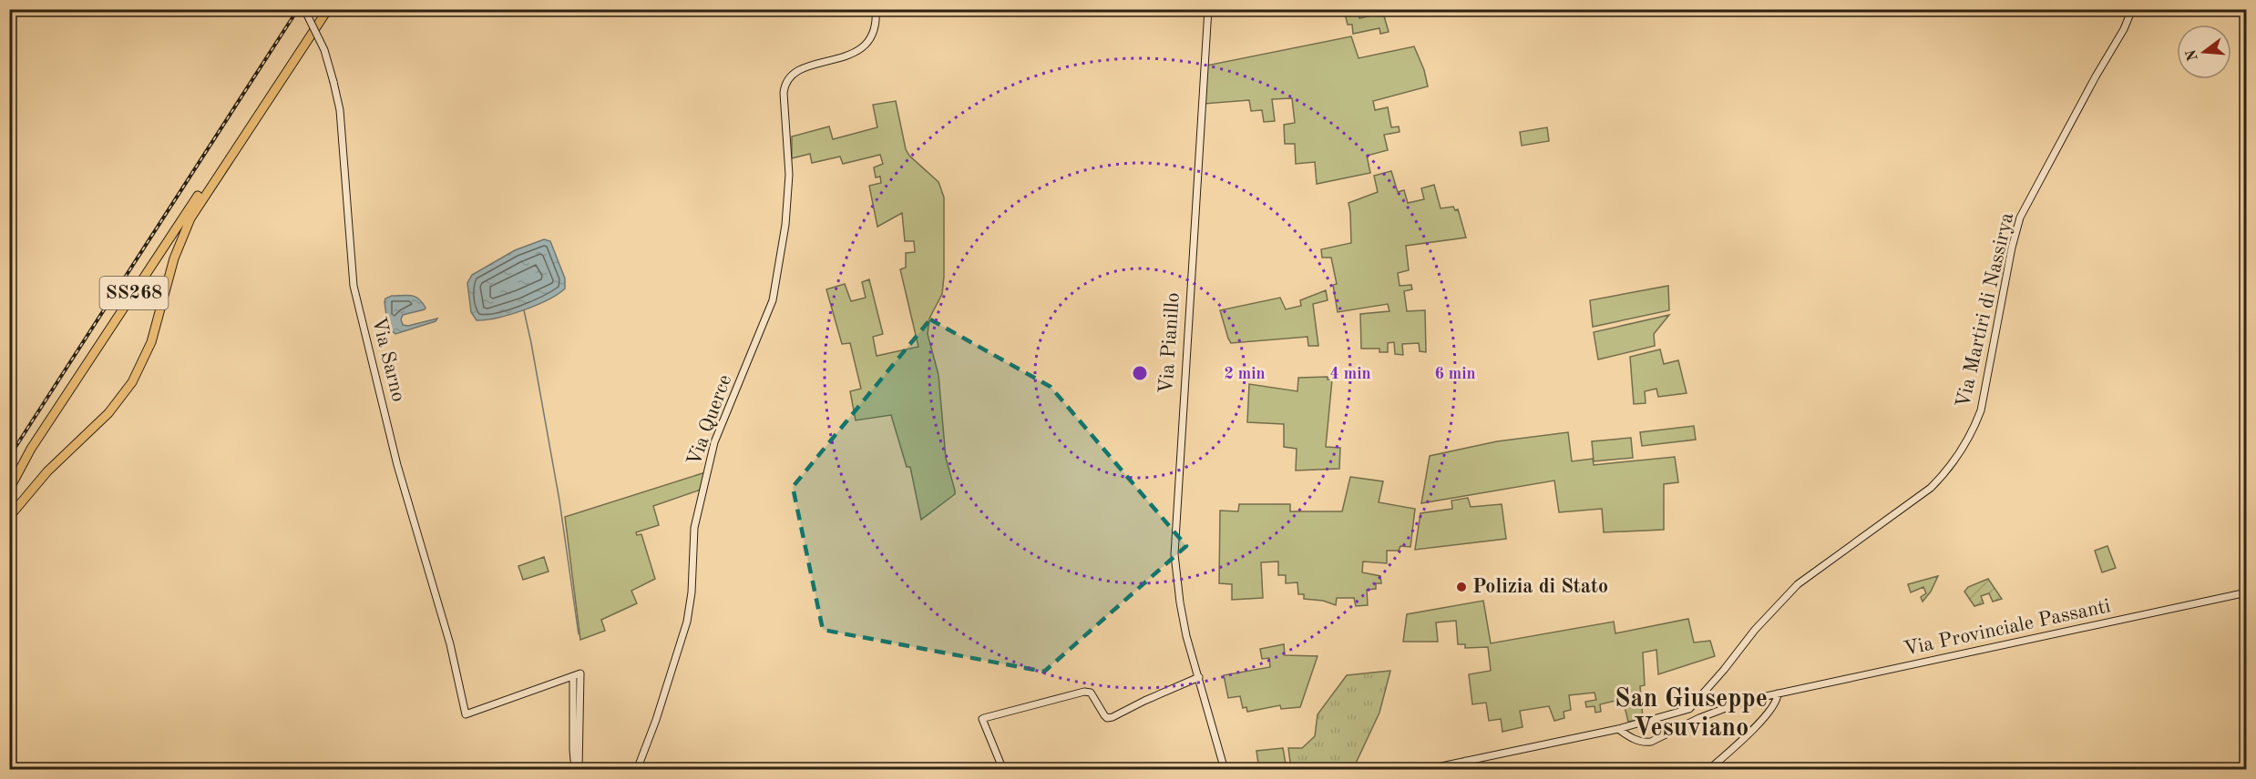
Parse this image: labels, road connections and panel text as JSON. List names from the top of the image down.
{
  "streets": {
    "highway": ["SS268"],
    "street": [
      "Via Martiri di Nassirya",
      "Via Pianillo",
      "Via Sarno",
      "Via Querce",
      "Via Provinciale Passanti"
    ]
  },
  "crossings": [
    ["Via Martiri di Nassirya", "Via Provinciale Passanti"]
  ],
  "districts": ["San Giuseppe Vesuviano"],
  "places": ["Polizia di Stato"],
  "north": "left",
  "rings": ["2 min", "4 min", "6 min"]
}
